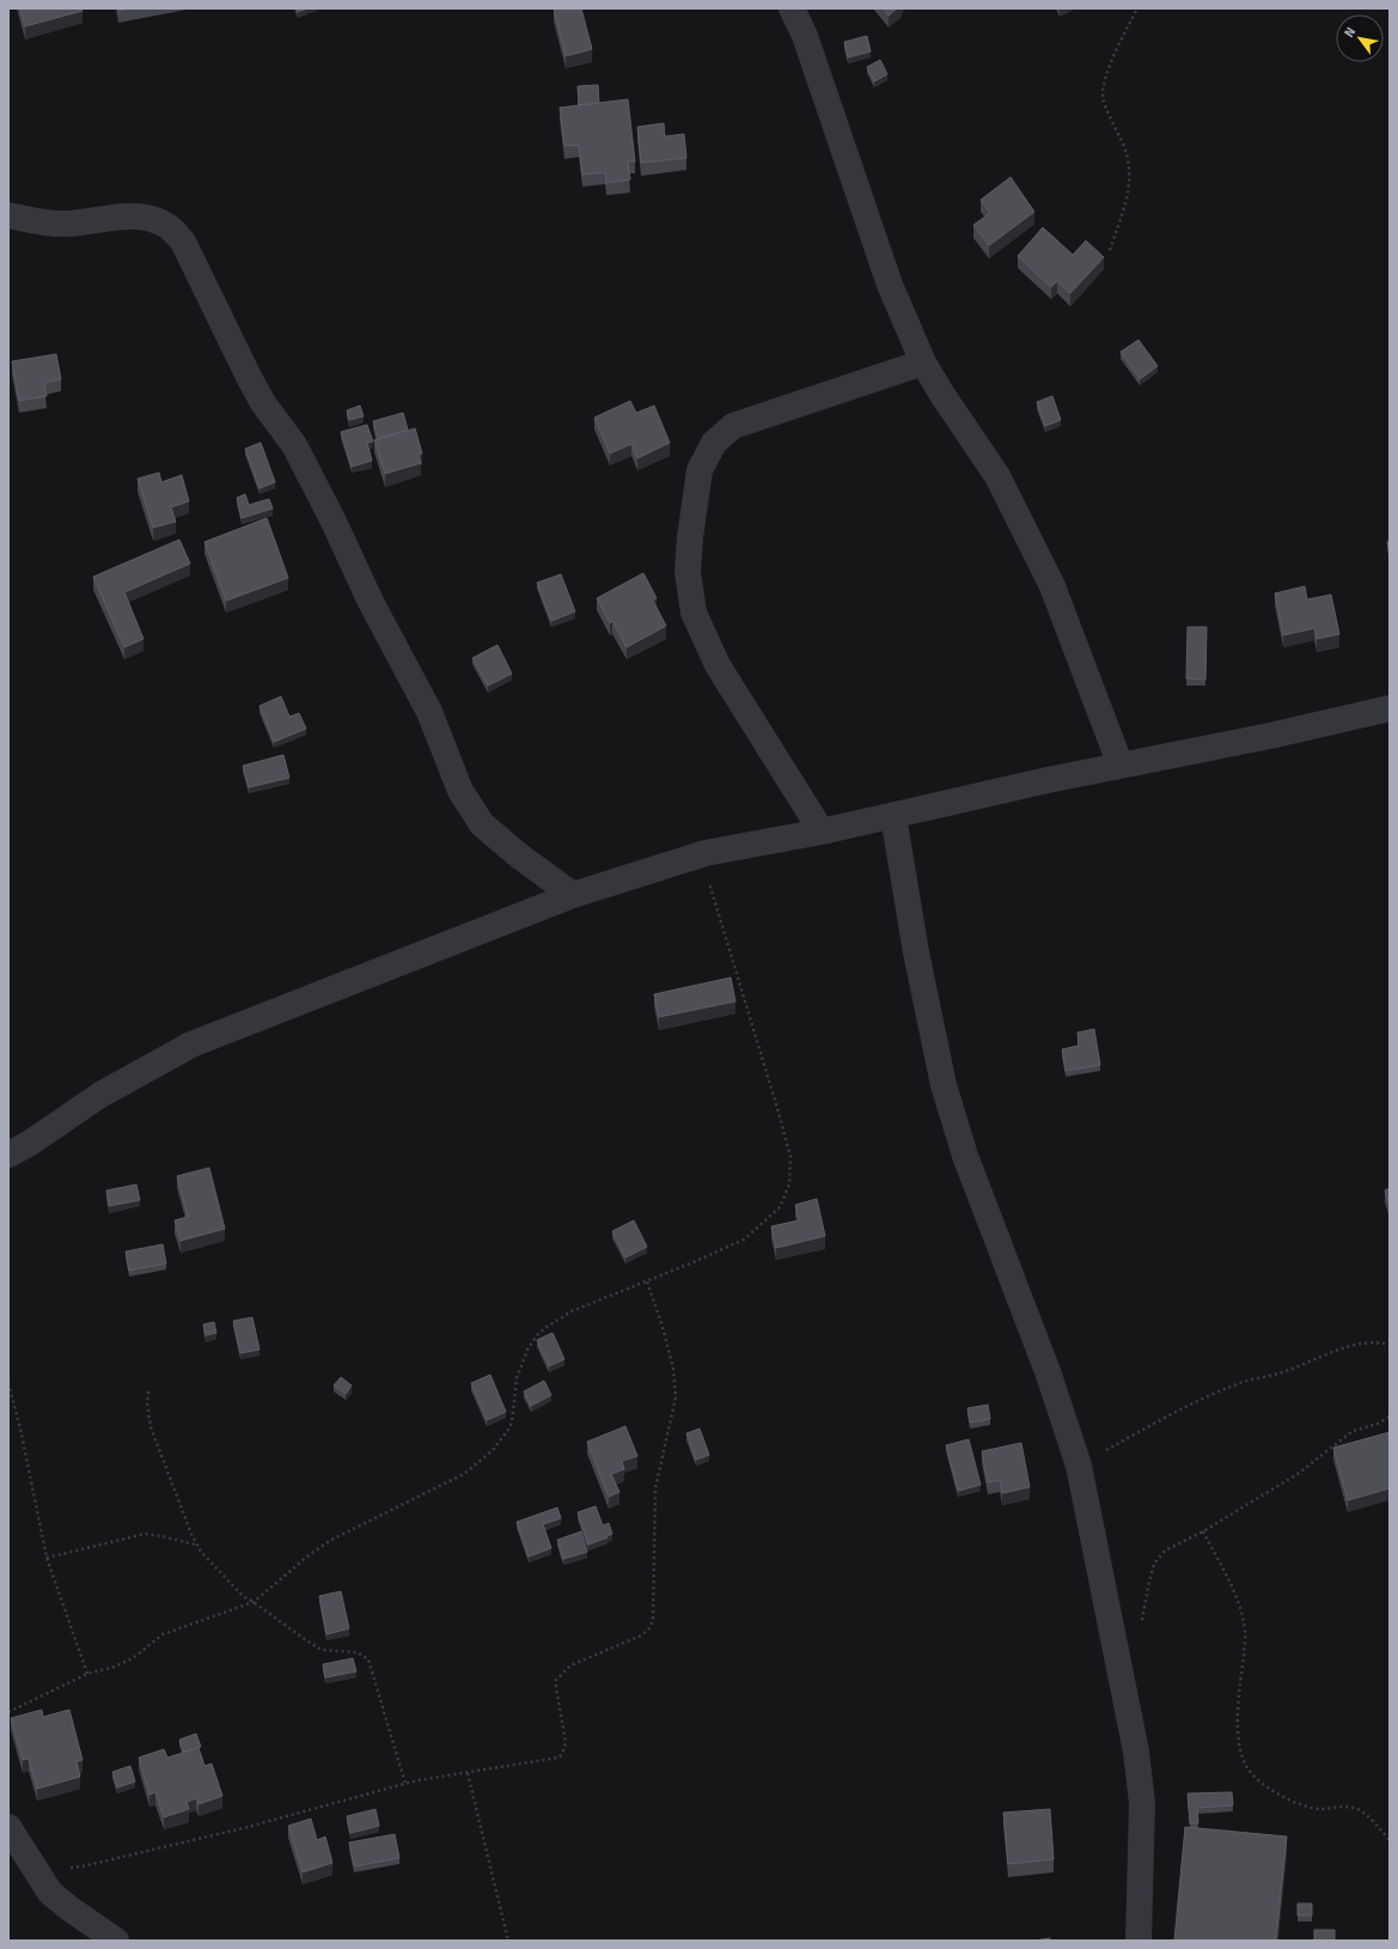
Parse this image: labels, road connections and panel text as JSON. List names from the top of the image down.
{
  "north": "top left"
}
